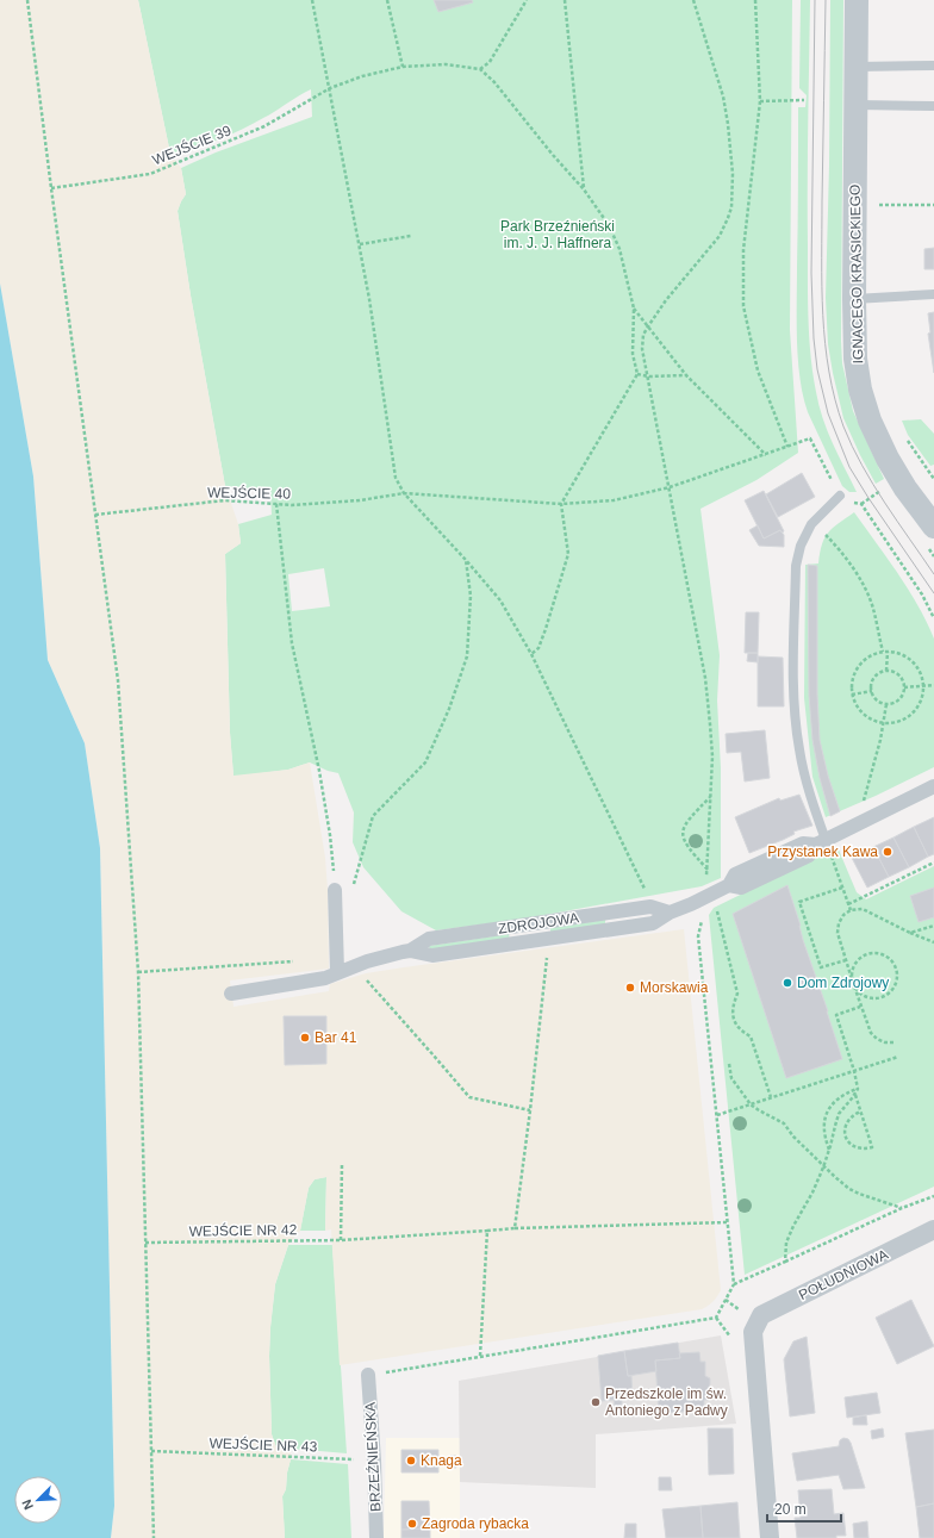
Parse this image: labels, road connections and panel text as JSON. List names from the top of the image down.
{
  "streets": {
    "street": [
      "IGNACEGO KRASICKIEGO",
      "ZDROJOWA",
      "POŁUDNIOWA",
      "BRZEŹNIEŃSKA"
    ],
    "path": [
      "WEJŚCIE 39",
      "WEJŚCIE 40",
      "WEJŚCIE NR 42",
      "WEJŚCIE NR 43"
    ]
  },
  "crossings": [
    ["WEJŚCIE NR 43", "BRZEŹNIEŃSKA"]
  ],
  "parks": ["Park Brzeźnieński im. J. J. Haffnera"],
  "places": [
    "Przystanek Kawa",
    "Dom Zdrojowy",
    "Morskawia",
    "Bar 41",
    "Przedszkole im św. Antoniego z Padwy",
    "Knaga",
    "Zagroda rybacka"
  ],
  "scale_bar": "20 m",
  "north": "bottom left"
}
